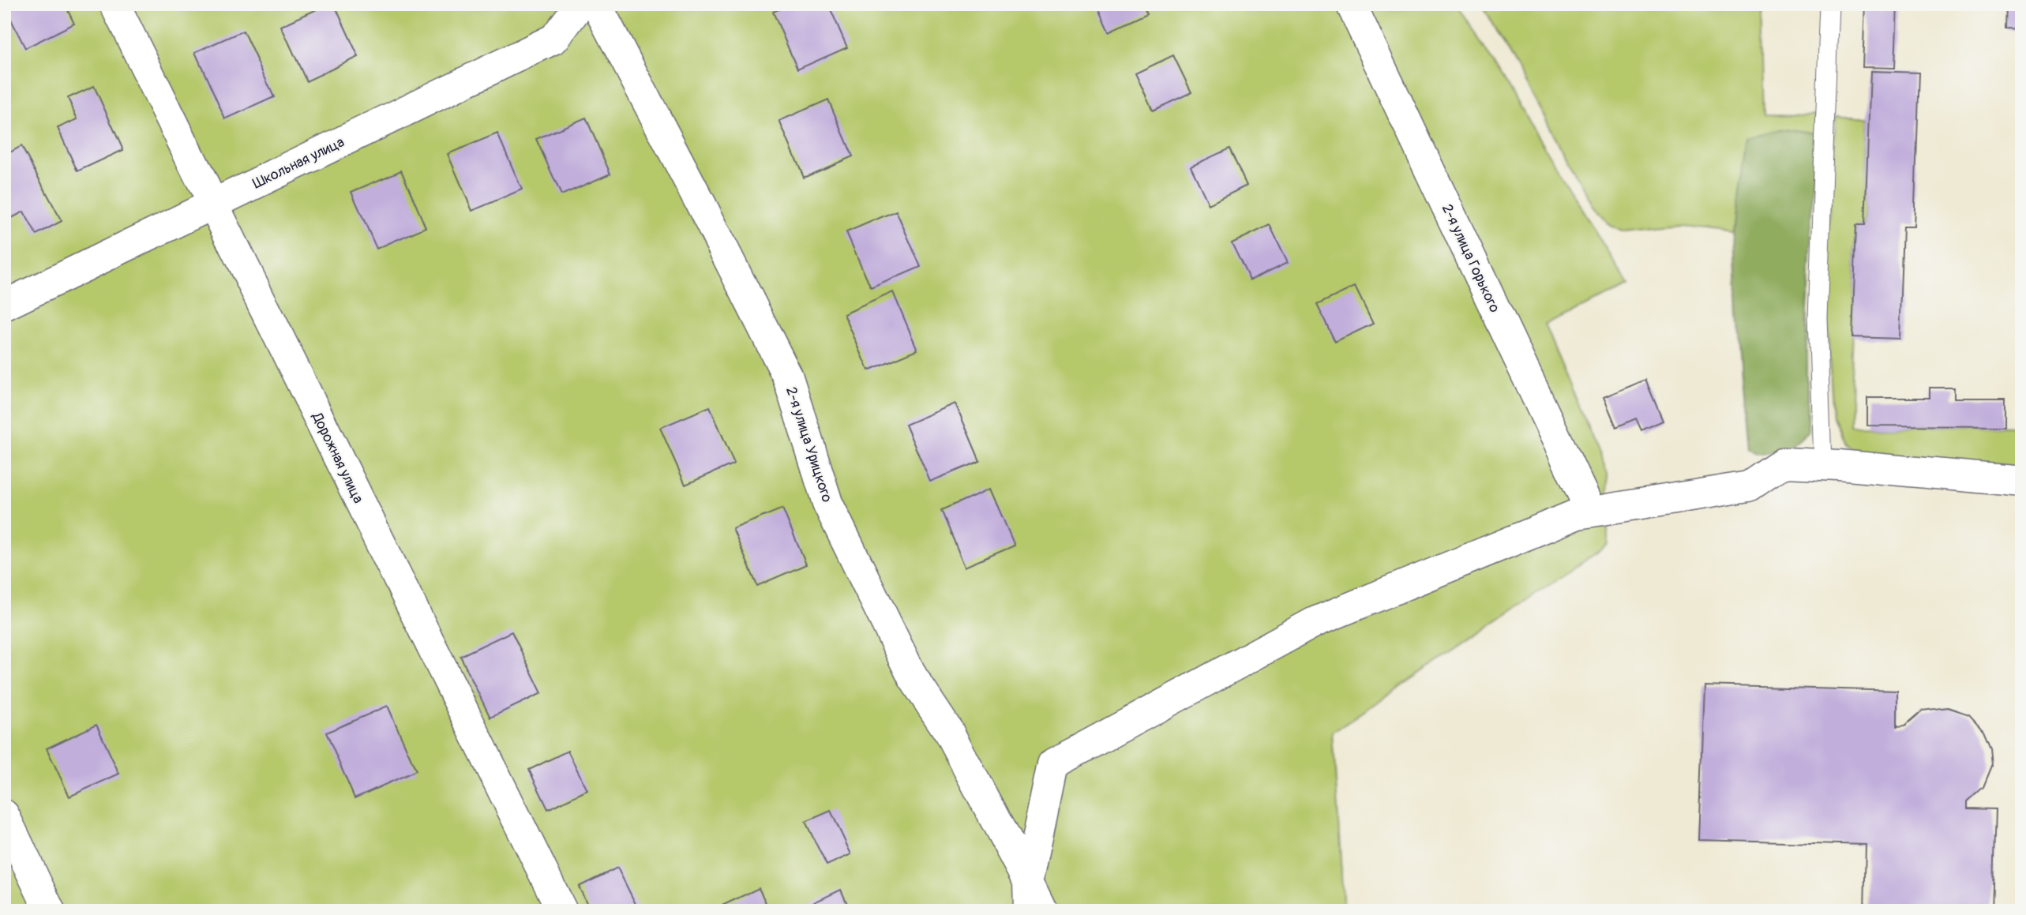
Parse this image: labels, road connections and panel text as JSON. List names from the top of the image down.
{
  "streets": {
    "street": [
      "Школьная улица",
      "2-я улица Горького",
      "2-я улица Урицкого",
      "Дорожная улица"
    ]
  },
  "crossings": [
    ["Школьная улица", "Дорожная улица"]
  ]
}
